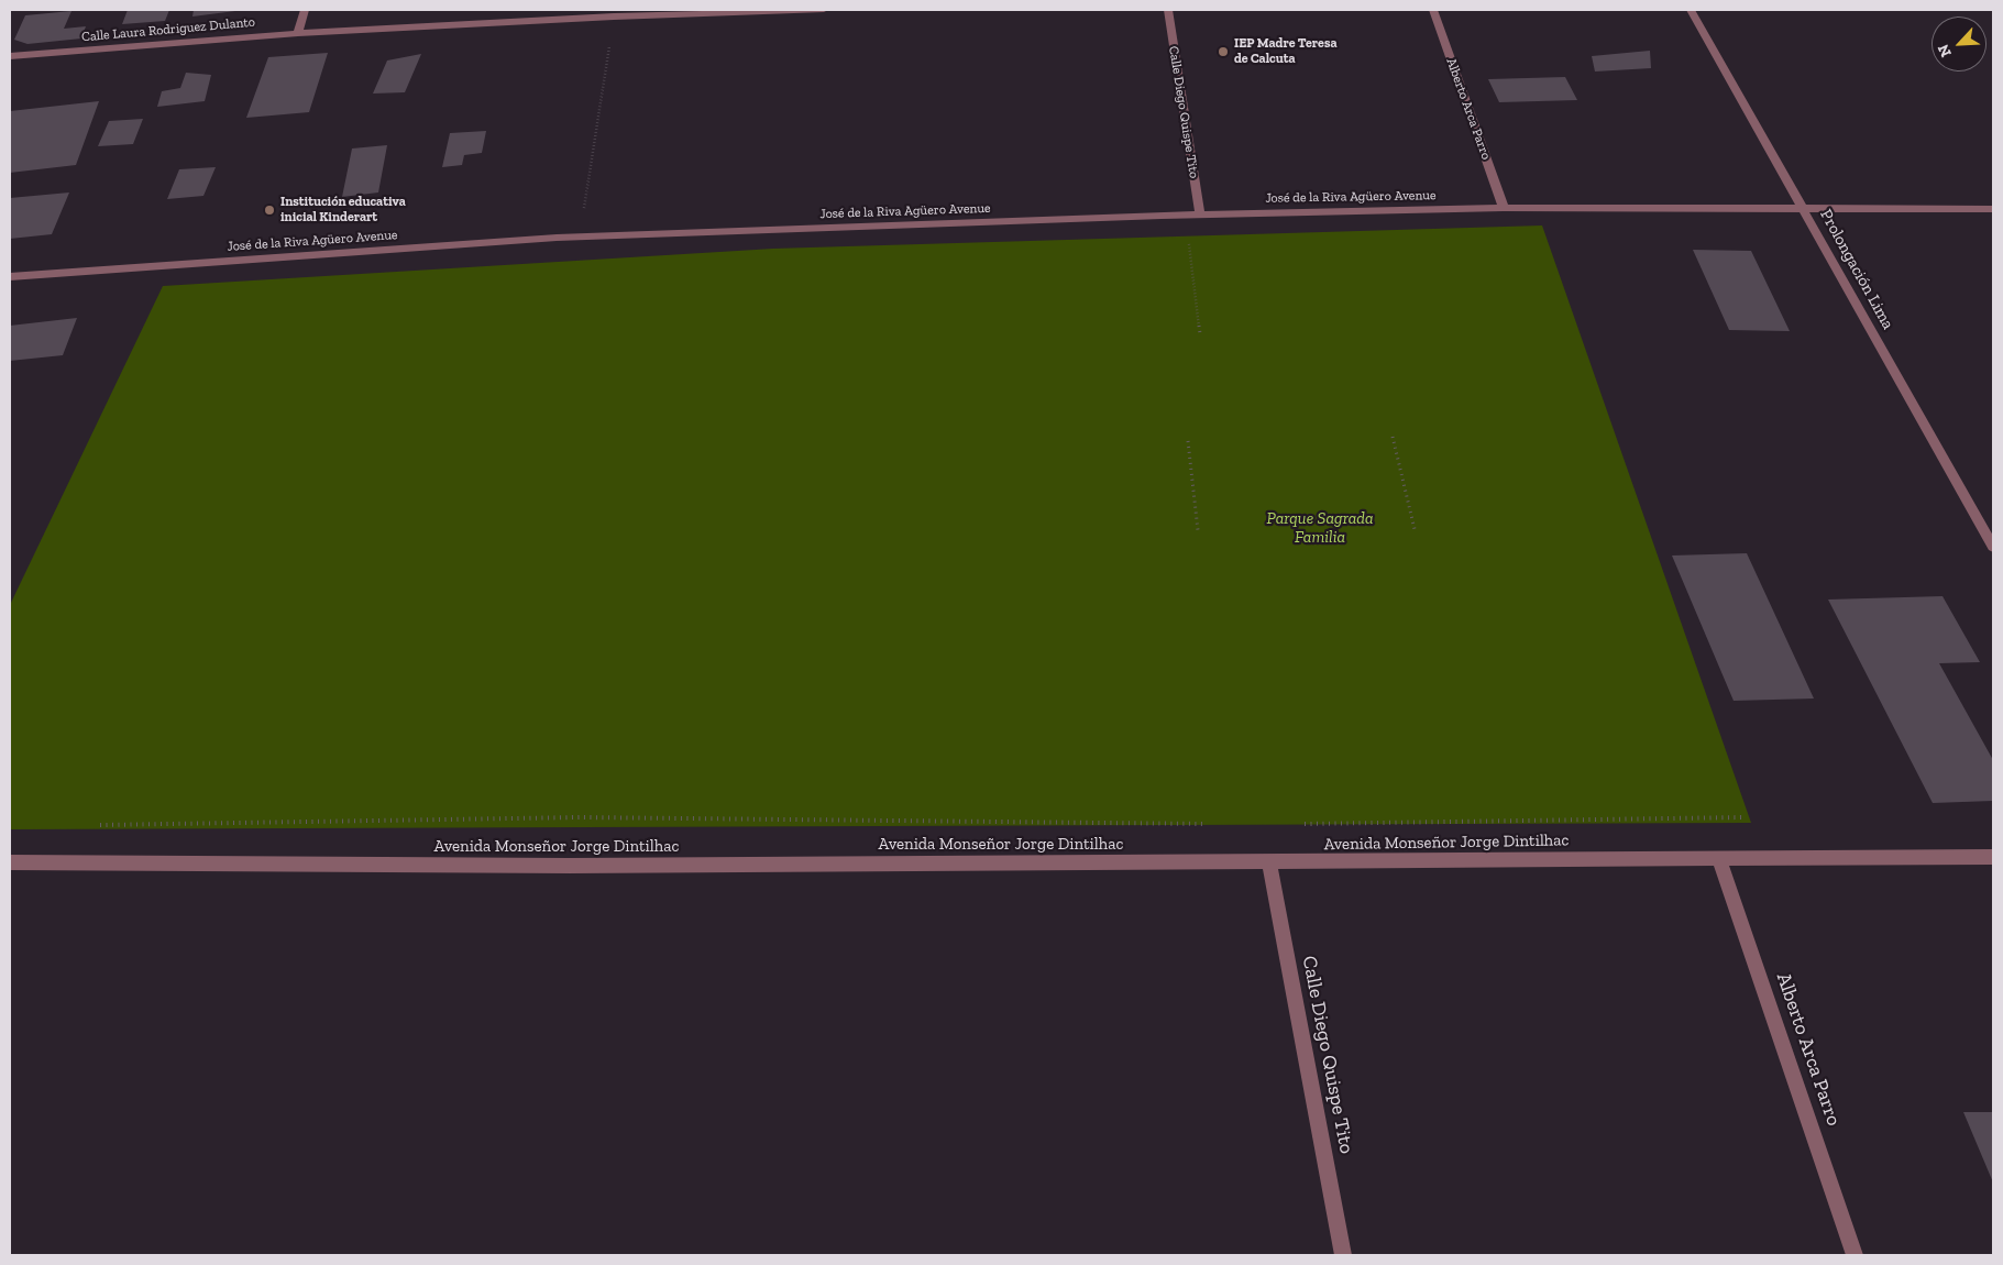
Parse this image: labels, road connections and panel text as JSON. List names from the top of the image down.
{
  "streets": {
    "street": [
      "Calle Laura Rodriguez Dulanto",
      "Alberto Arca Parro",
      "Calle Diego Quispe Tito",
      "José de la Riva Agüero Avenue",
      "Prolongación Lima",
      "Avenida Monseñor Jorge Dintilhac"
    ]
  },
  "crossings": [
    ["Alberto Arca Parro", "José de la Riva Agüero Avenue"],
    ["Alberto Arca Parro", "Avenida Monseñor Jorge Dintilhac"],
    ["Calle Diego Quispe Tito", "José de la Riva Agüero Avenue"],
    ["Calle Diego Quispe Tito", "Avenida Monseñor Jorge Dintilhac"],
    ["José de la Riva Agüero Avenue", "Prolongación Lima"]
  ],
  "parks": ["Parque Sagrada Familia"],
  "places": ["IEP Madre Teresa de Calcuta", "Institución educativa inicial Kinderart"],
  "north": "bottom left"
}
